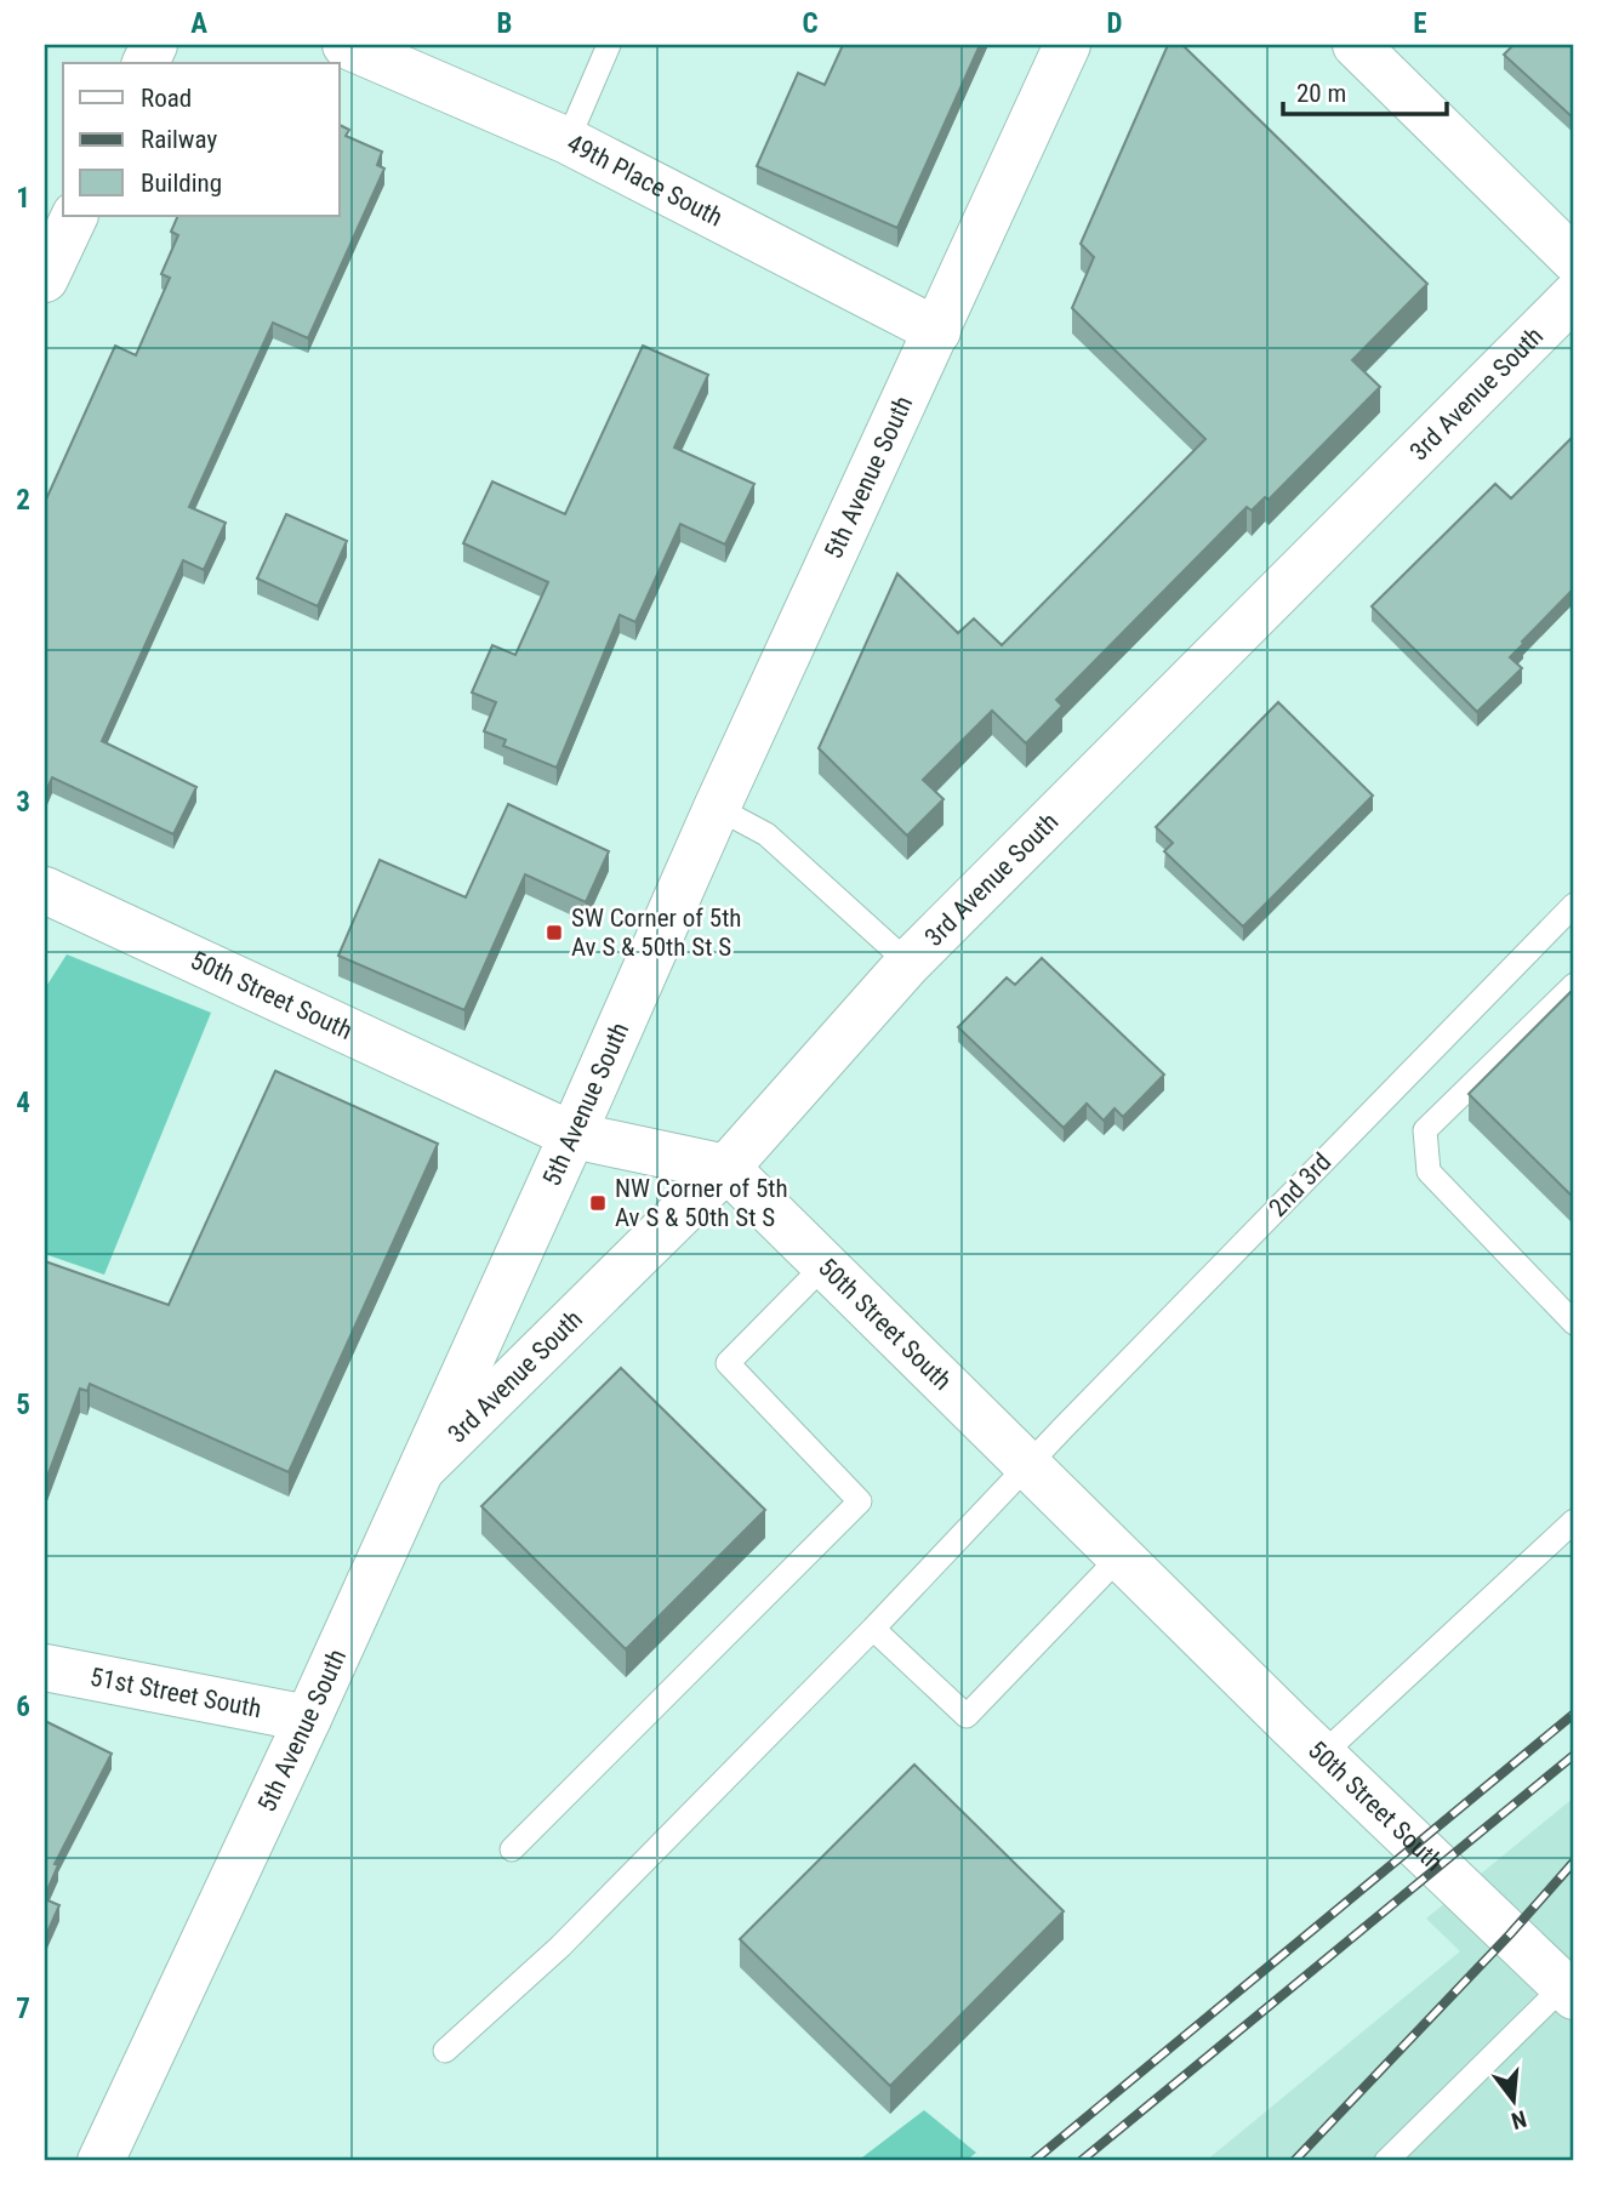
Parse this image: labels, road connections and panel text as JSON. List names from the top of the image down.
{
  "streets": {
    "street": [
      "49th Place South",
      "3rd Avenue South",
      "5th Avenue South",
      "50th Street South",
      "51st Street South"
    ],
    "lane": ["2nd 3rd"]
  },
  "crossings": [
    ["49th Place South", "5th Avenue South"],
    ["3rd Avenue South", "5th Avenue South"],
    ["3rd Avenue South", "50th Street South"],
    ["5th Avenue South", "50th Street South"],
    ["5th Avenue South", "51st Street South"],
    ["50th Street South", "2nd 3rd"]
  ],
  "places": {
    "transit": ["SW Corner of 5th Av S & 50th St S", "NW Corner of 5th Av S & 50th St S"]
  },
  "legend": ["Road", "Railway", "Building"],
  "scale_bar": "20 m",
  "north": "bottom",
  "grid": {
    "columns": [
      "A",
      "B",
      "C",
      "D",
      "E"
    ],
    "rows": [
      "1",
      "2",
      "3",
      "4",
      "5",
      "6",
      "7"
    ]
  }
}
